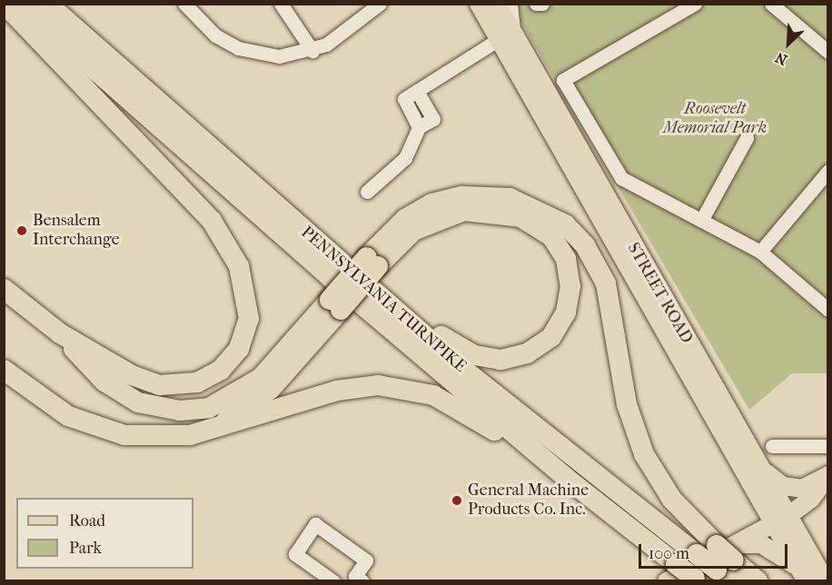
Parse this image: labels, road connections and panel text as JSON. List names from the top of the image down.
{
  "streets": {
    "highway": ["PENNSYLVANIA TURNPIKE"],
    "main road": ["STREET ROAD"]
  },
  "parks": ["Roosevelt Memorial Park"],
  "places": ["Bensalem Interchange", "General Machine Products Co. Inc."],
  "legend": ["Road", "Park"],
  "scale_bar": "100 m",
  "north": "bottom left"
}
